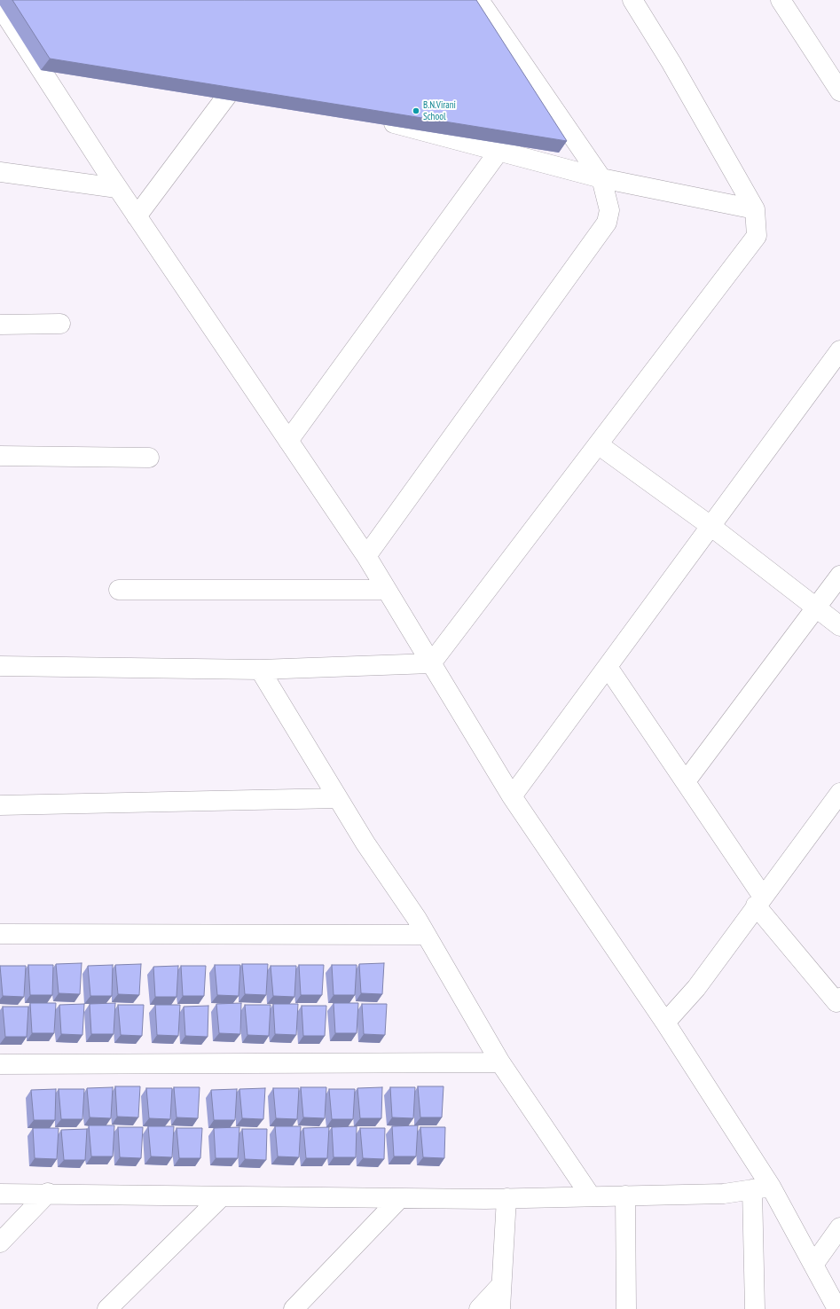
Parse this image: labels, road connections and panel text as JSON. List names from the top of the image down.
{
  "places": ["B.N.Virani School"]
}
